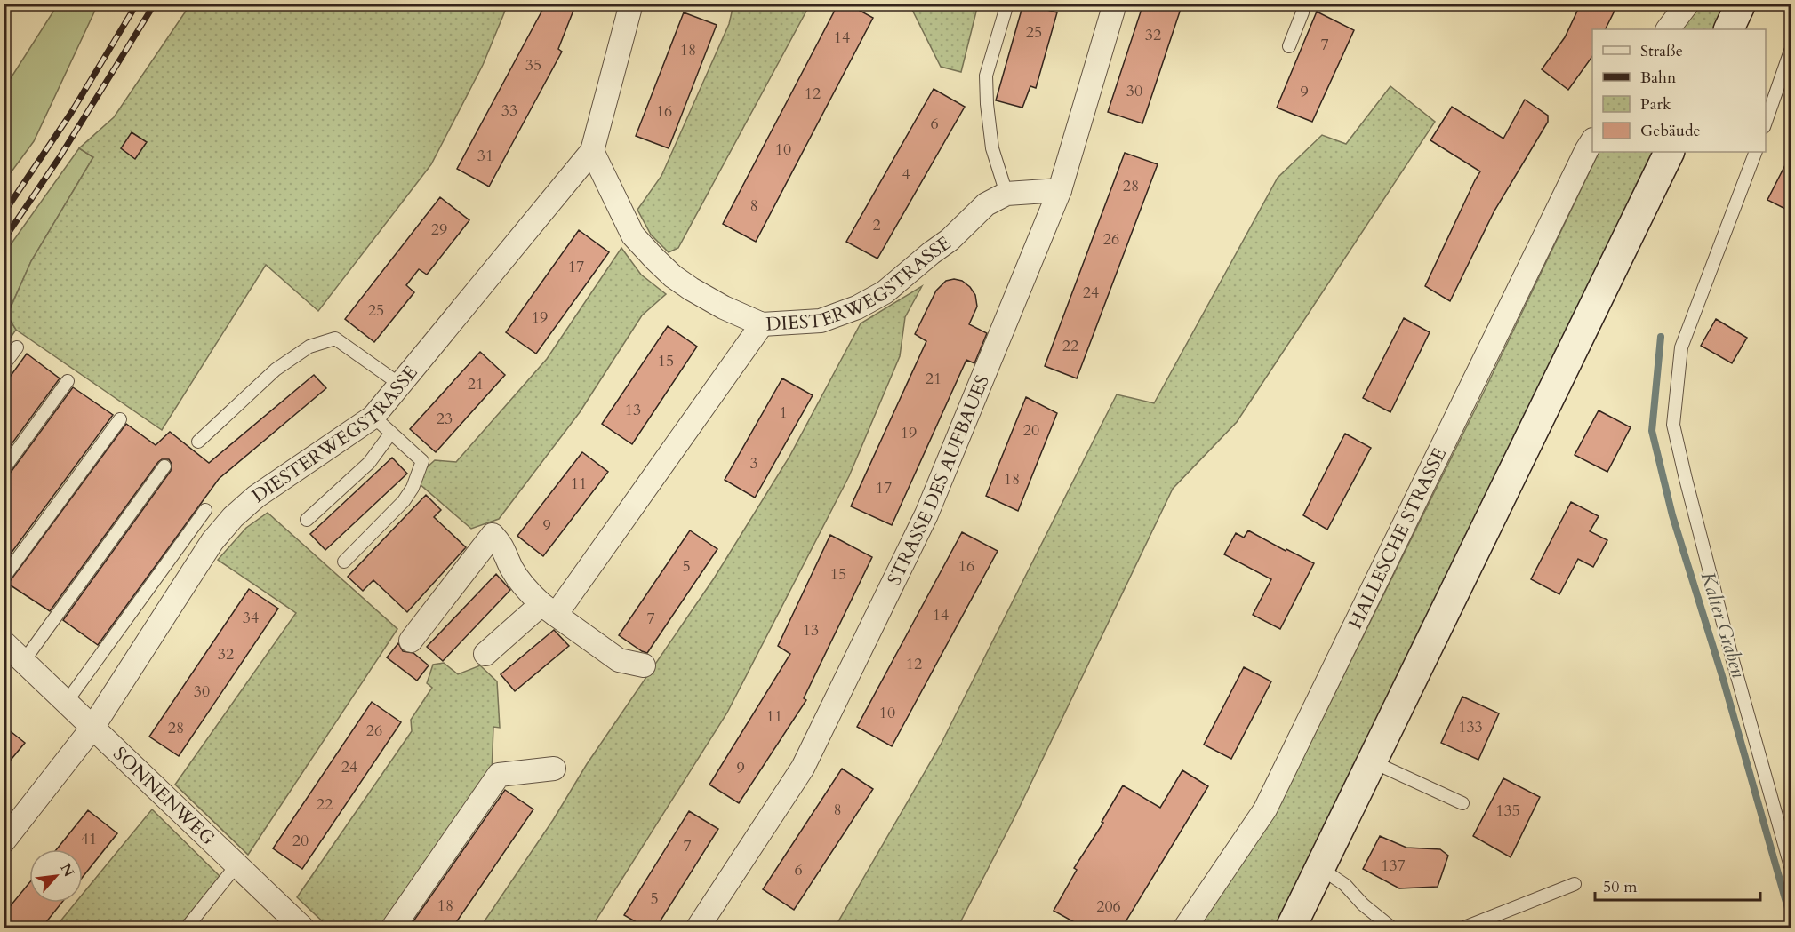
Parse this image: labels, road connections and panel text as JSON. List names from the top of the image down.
{
  "streets": {
    "street": [
      "DIESTERWEGSTRASSE",
      "STRASSE DES AUFBAUES",
      "HALLESCHE STRASSE",
      "SONNENWEG"
    ]
  },
  "crossings": [
    ["DIESTERWEGSTRASSE", "STRASSE DES AUFBAUES"],
    ["DIESTERWEGSTRASSE", "SONNENWEG"]
  ],
  "water": ["Kalter Graben"],
  "house_numbers": [
    "25",
    "32",
    "14",
    "7",
    "18",
    "35",
    "30",
    "9",
    "12",
    "33",
    "16",
    "6",
    "10",
    "31",
    "4",
    "28",
    "8",
    "2",
    "29",
    "26",
    "17",
    "24",
    "25",
    "19",
    "22",
    "15",
    "21",
    "21",
    "13",
    "1",
    "23",
    "20",
    "19",
    "3",
    "18",
    "11",
    "17",
    "9",
    "5",
    "16",
    "15",
    "14",
    "34",
    "7",
    "13",
    "32",
    "12",
    "30",
    "10",
    "11",
    "133",
    "28",
    "26",
    "24",
    "9",
    "22",
    "8",
    "135",
    "41",
    "20",
    "7",
    "137",
    "6",
    "5",
    "18",
    "206"
  ],
  "legend": [
    "Straße",
    "Bahn",
    "Park",
    "Gebäude"
  ],
  "scale_bar": "50 m",
  "north": "top right"
}
